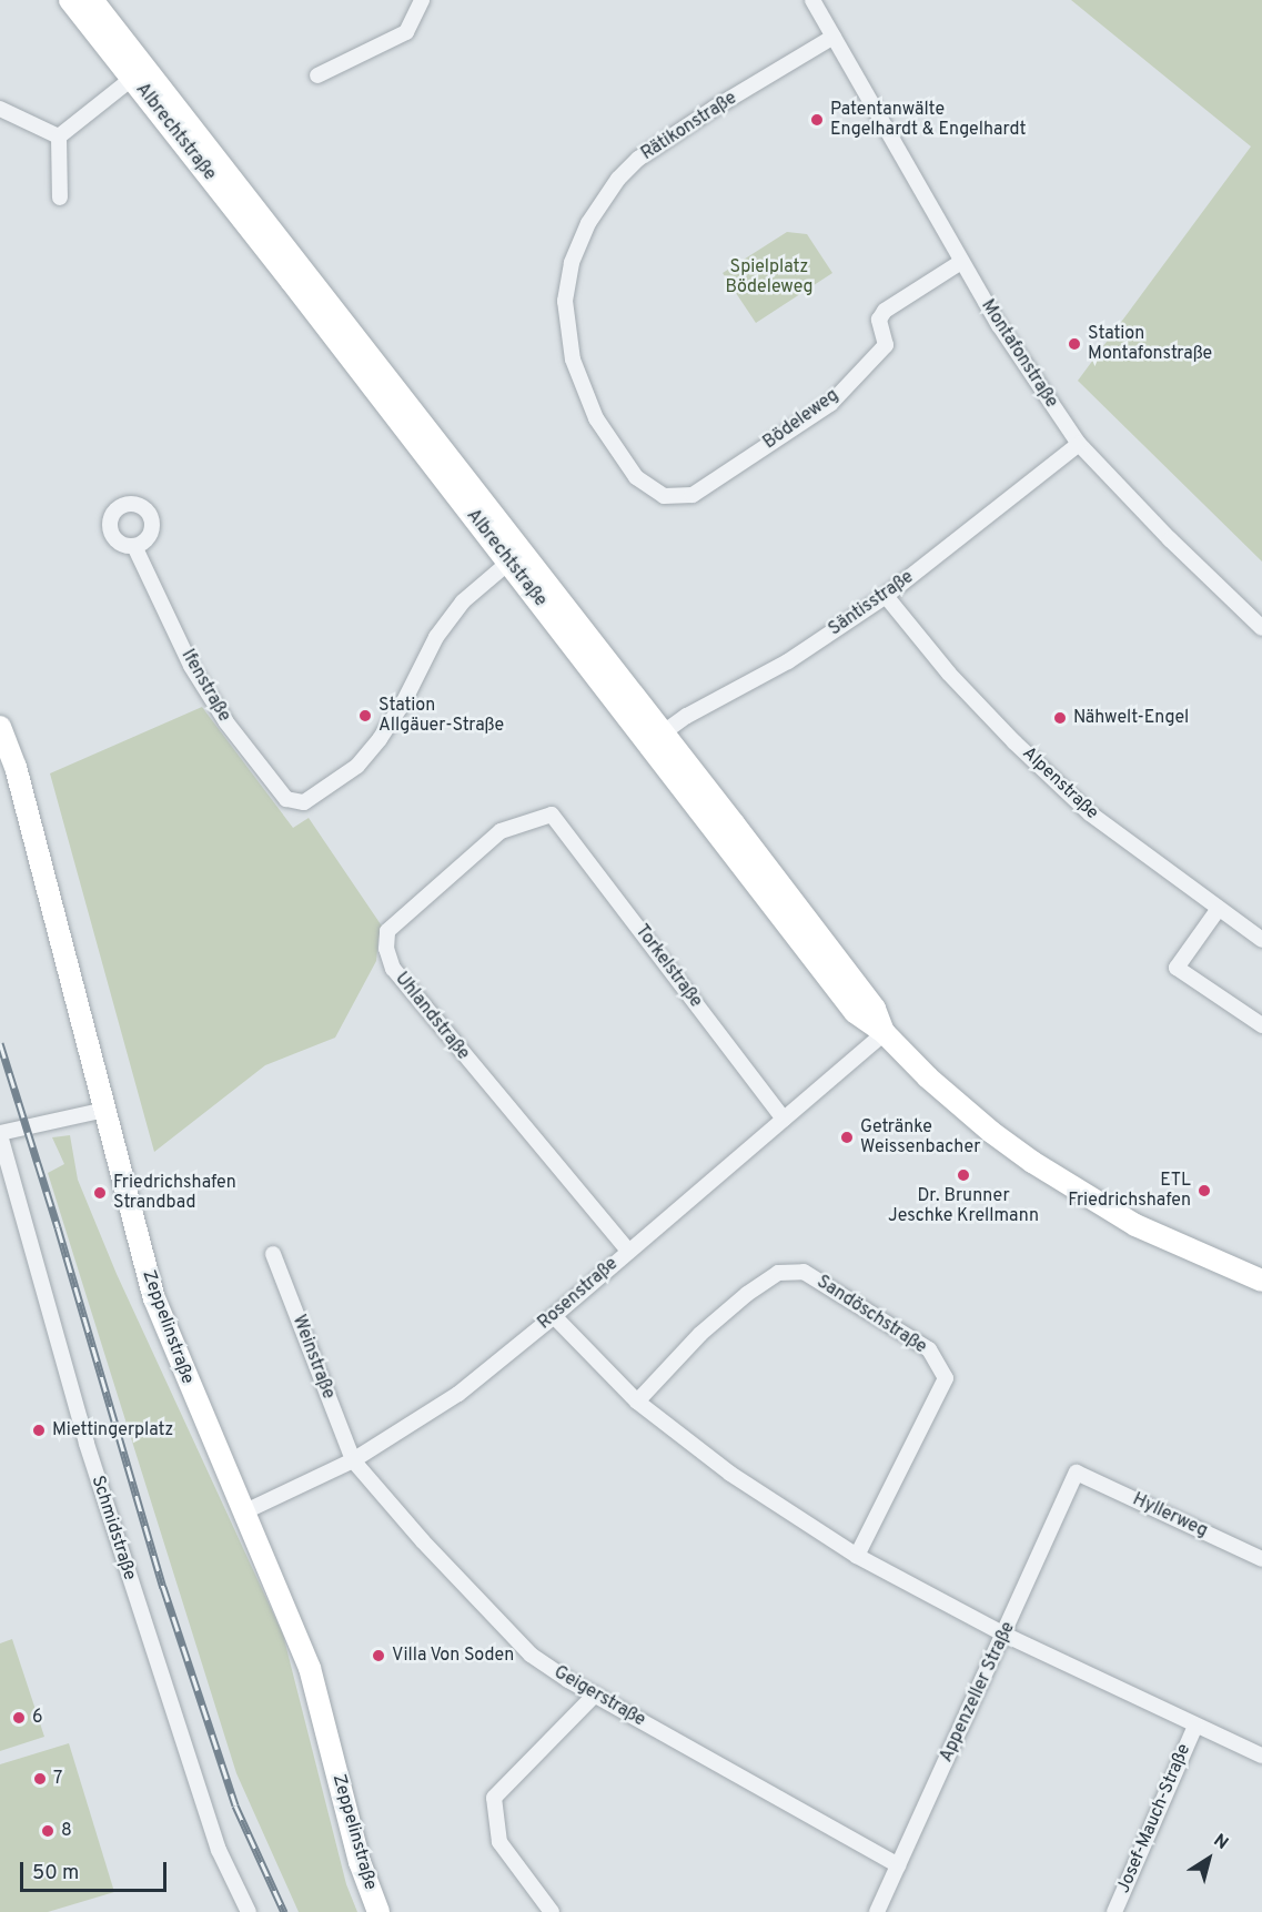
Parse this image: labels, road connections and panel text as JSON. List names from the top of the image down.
{
  "streets": {
    "main road": ["Albrechtstraße", "Zeppelinstraße"],
    "street": [
      "Rätikonstraße",
      "Montafonstraße",
      "Bödeleweg",
      "Säntisstraße",
      "Ifenstraße",
      "Alpenstraße",
      "Torkelstraße",
      "Uhlandstraße",
      "Rosenstraße",
      "Sandöschstraße",
      "Weinstraße",
      "Hyllerweg",
      "Schmidstraße",
      "Appenzeller Straße",
      "Geigerstraße",
      "Josef-Mauch-Straße"
    ]
  },
  "crossings": [
    ["Rätikonstraße", "Montafonstraße"],
    ["Rätikonstraße", "Bödeleweg"],
    ["Albrechtstraße", "Säntisstraße"],
    ["Albrechtstraße", "Ifenstraße"],
    ["Albrechtstraße", "Rosenstraße"],
    ["Montafonstraße", "Bödeleweg"],
    ["Montafonstraße", "Säntisstraße"],
    ["Säntisstraße", "Alpenstraße"],
    ["Torkelstraße", "Uhlandstraße"],
    ["Torkelstraße", "Rosenstraße"],
    ["Uhlandstraße", "Rosenstraße"],
    ["Rosenstraße", "Zeppelinstraße"],
    ["Rosenstraße", "Weinstraße"],
    ["Rosenstraße", "Geigerstraße"],
    ["Weinstraße", "Geigerstraße"],
    ["Hyllerweg", "Appenzeller Straße"],
    ["Appenzeller Straße", "Geigerstraße"]
  ],
  "parks": ["Spielplatz Bödeleweg"],
  "places": [
    "Patentanwälte Engelhardt & Engelhardt",
    "Station Montafonstraße",
    "Station Allgäuer-Straße",
    "Nähwelt-Engel",
    "Getränke Weissenbacher",
    "Dr. Brunner Jeschke Krellmann",
    "ETL Friedrichshafen",
    "Friedrichshafen Strandbad",
    "Miettingerplatz",
    "Villa Von Soden",
    "6",
    "7",
    "8"
  ],
  "scale_bar": "50 m",
  "north": "top right"
}
